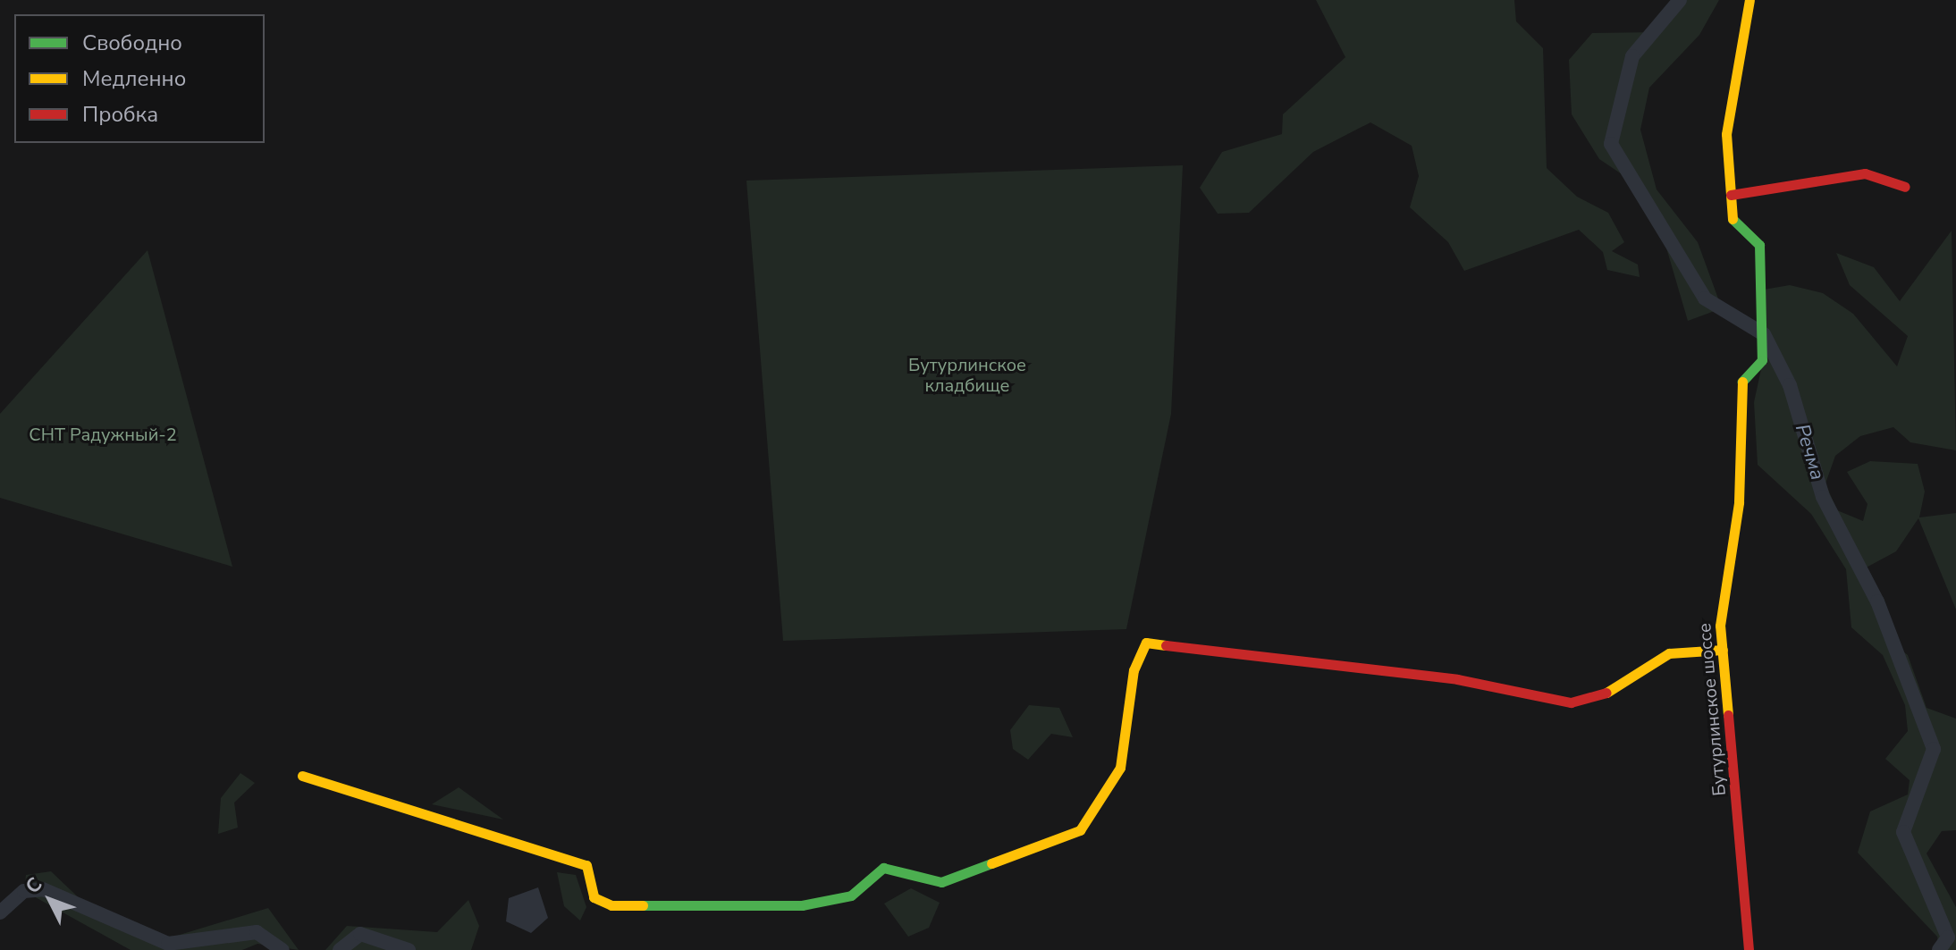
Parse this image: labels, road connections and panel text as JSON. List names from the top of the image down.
{
  "streets": {
    "main road": ["Бутурлинское шоссе"]
  },
  "water": ["Речма"],
  "parks": ["Бутурлинское кладбище", "СНТ Радужный-2"],
  "legend": ["Свободно", "Медленно", "Пробка"],
  "north": "top left"
}
